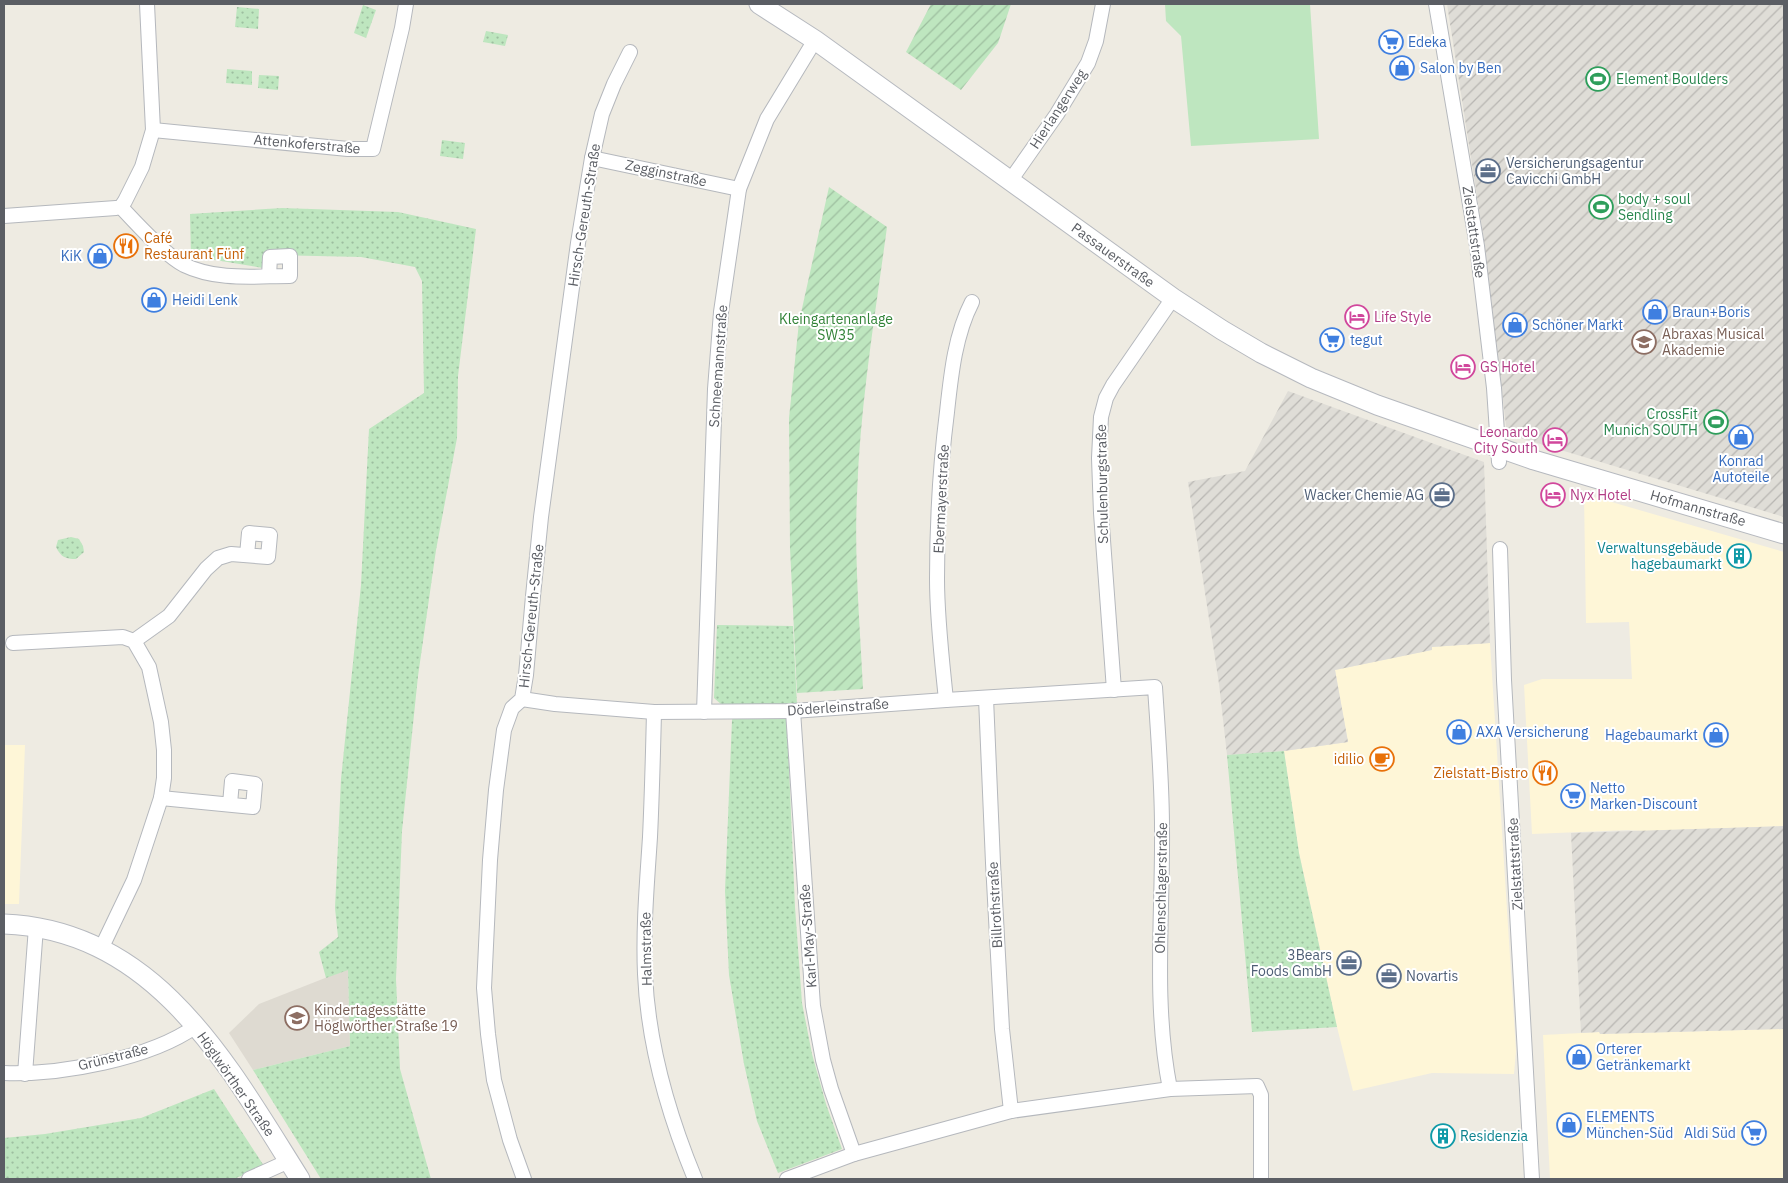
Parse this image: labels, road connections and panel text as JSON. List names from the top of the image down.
{
  "streets": {
    "street": [
      "Hierlangerweg",
      "Attenkoferstraße",
      "Zegginstraße",
      "Hirsch-Gereuth-Straße",
      "Zielstattstraße",
      "Passauerstraße",
      "Schneemannstraße",
      "Schulenburgstraße",
      "Ebermayerstraße",
      "Hofmannstraße",
      "Döderleinstraße",
      "Ohlenschlagerstraße",
      "Billrothstraße",
      "Karl-May-Straße",
      "Halmstraße",
      "Grünstraße",
      "Höglwörther Straße"
    ]
  },
  "crossings": [
    ["Hierlangerweg", "Passauerstraße"],
    ["Zegginstraße", "Hirsch-Gereuth-Straße"],
    ["Zegginstraße", "Schneemannstraße"],
    ["Hirsch-Gereuth-Straße", "Döderleinstraße"],
    ["Zielstattstraße", "Passauerstraße"],
    ["Zielstattstraße", "Hofmannstraße"],
    ["Passauerstraße", "Schneemannstraße"],
    ["Passauerstraße", "Schulenburgstraße"],
    ["Passauerstraße", "Hofmannstraße"],
    ["Schneemannstraße", "Döderleinstraße"],
    ["Schulenburgstraße", "Döderleinstraße"],
    ["Ebermayerstraße", "Döderleinstraße"],
    ["Döderleinstraße", "Ohlenschlagerstraße"],
    ["Döderleinstraße", "Billrothstraße"],
    ["Döderleinstraße", "Karl-May-Straße"],
    ["Döderleinstraße", "Halmstraße"],
    ["Grünstraße", "Höglwörther Straße"]
  ],
  "parks": ["Kleingartenanlage SW35"],
  "places": {
    "supermarket": [
      "Edeka",
      "tegut",
      "Netto Marken-Discount",
      "Aldi Süd"
    ],
    "shop": [
      "Salon by Ben",
      "KiK",
      "Heidi Lenk",
      "Braun+Boris",
      "Schöner Markt",
      "Konrad Autoteile",
      "AXA Versicherung",
      "Hagebaumarkt",
      "Orterer Getränkemarkt",
      "ELEMENTS München-Süd"
    ],
    "sports": ["Element Boulders", "body + soul Sendling", "CrossFit Munich SOUTH"],
    "office": [
      "Versicherungsagentur Cavicchi GmbH",
      "Wacker Chemie AG",
      "3Bears Foods GmbH",
      "Novartis"
    ],
    "restaurant": ["Café Restaurant Fünf", "Zielstatt-Bistro"],
    "hotel": [
      "Life Style",
      "GS Hotel",
      "Leonardo City South",
      "Nyx Hotel"
    ],
    "school or university": ["Abraxas Musical Akademie", "Kindertagesstätte Höglwörther Straße 19"],
    "building": ["Verwaltunsgebäude hagebaumarkt", "Residenzia"],
    "cafe": ["idilio"]
  }
}
